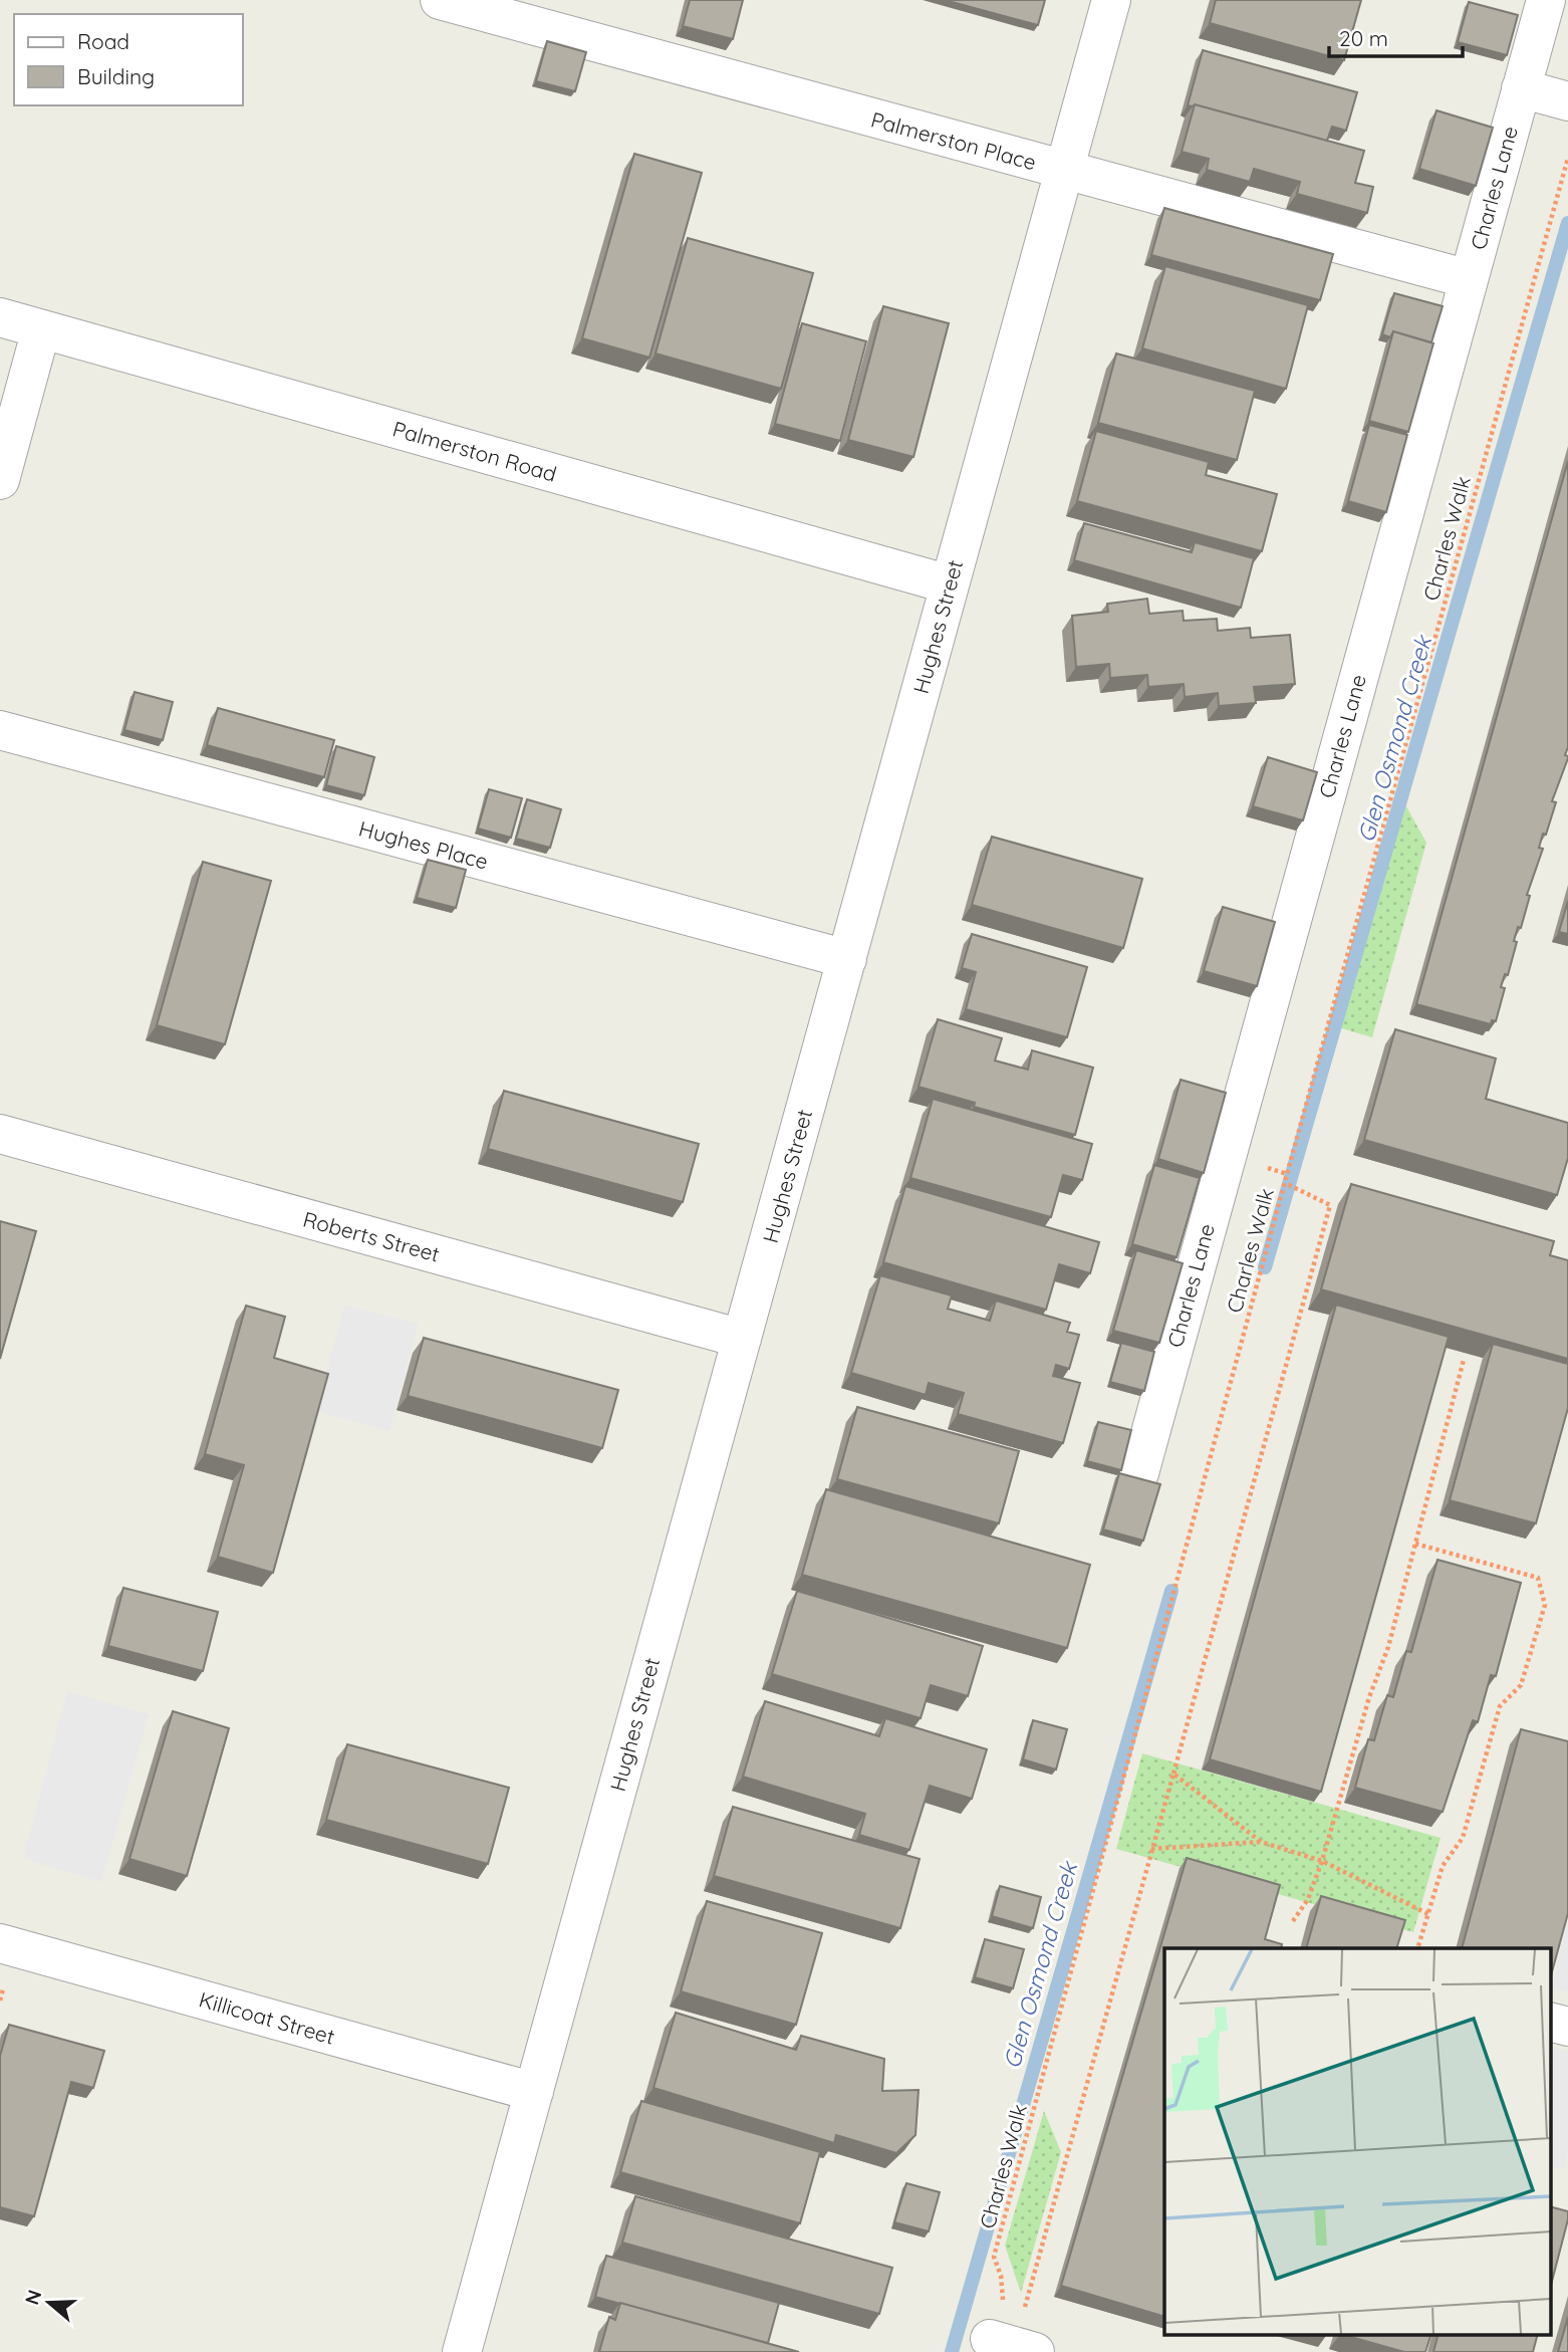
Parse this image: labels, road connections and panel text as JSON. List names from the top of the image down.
{
  "streets": {
    "street": [
      "Palmerston Place",
      "Charles Lane",
      "Palmerston Road",
      "Hughes Street",
      "Hughes Place",
      "Roberts Street",
      "Killicoat Street"
    ],
    "path": ["Charles Walk"]
  },
  "crossings": [
    ["Palmerston Place", "Charles Lane"],
    ["Palmerston Place", "Hughes Street"],
    ["Palmerston Road", "Hughes Street"],
    ["Hughes Street", "Hughes Place"],
    ["Hughes Street", "Roberts Street"],
    ["Hughes Street", "Killicoat Street"]
  ],
  "water": ["Glen Osmond Creek"],
  "legend": ["Road", "Building"],
  "scale_bar": "20 m",
  "north": "left"
}
